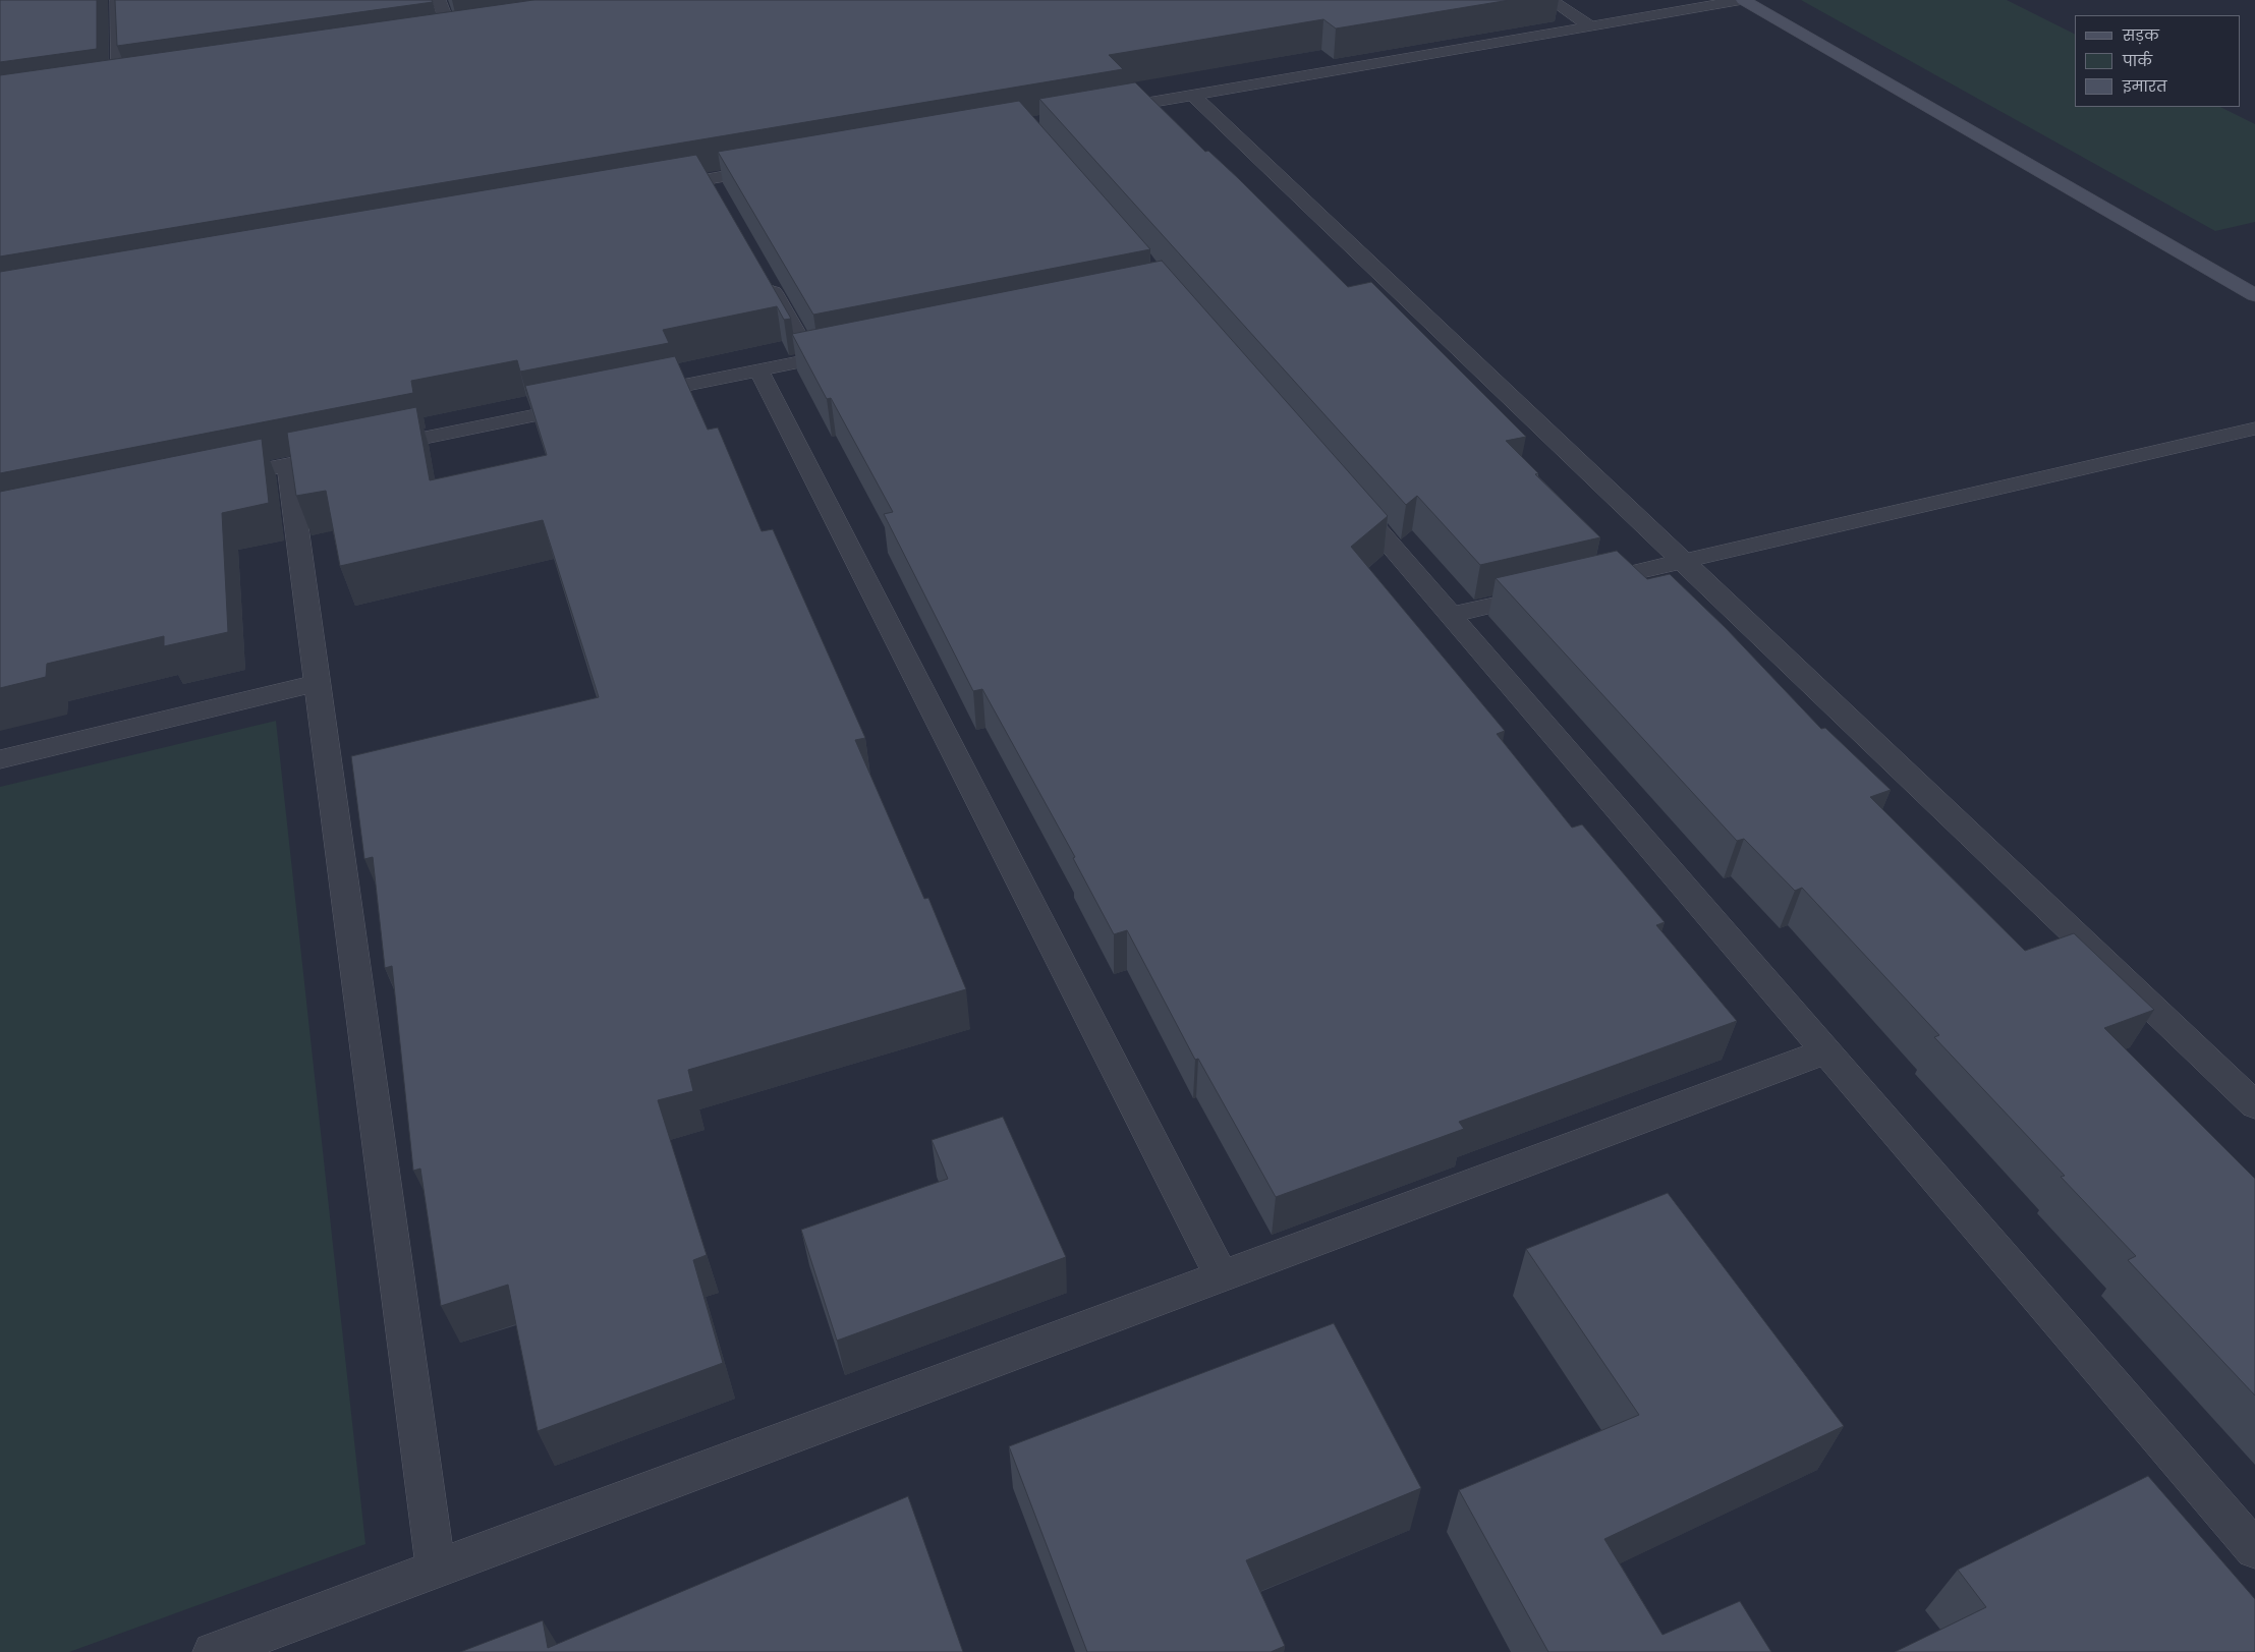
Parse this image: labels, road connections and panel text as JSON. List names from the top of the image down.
{
  "legend": ["सड़क", "पार्क", "इमारत"]
}
